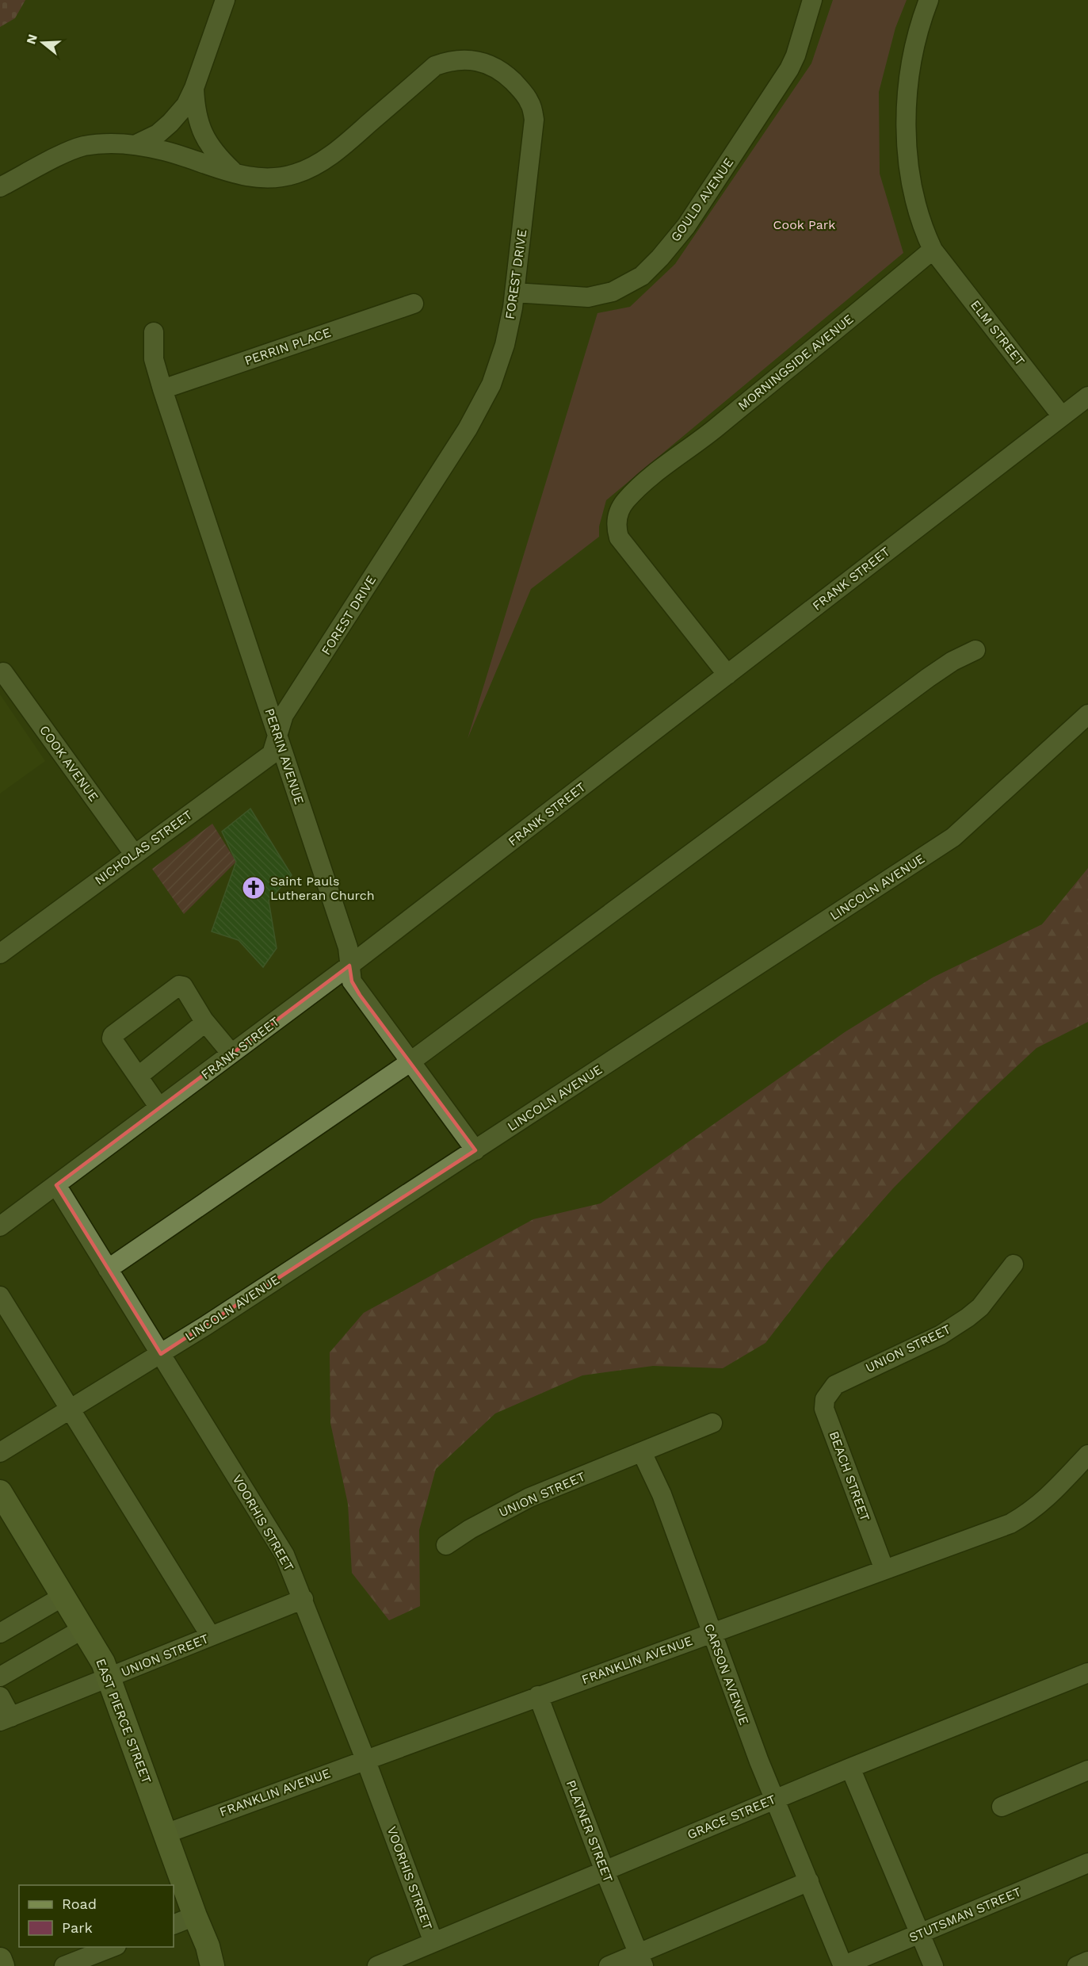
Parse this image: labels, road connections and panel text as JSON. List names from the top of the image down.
{
  "streets": {
    "main road": ["EAST PIERCE STREET"],
    "street": [
      "GOULD AVENUE",
      "FOREST DRIVE",
      "ELM STREET",
      "PERRIN PLACE",
      "MORNINGSIDE AVENUE",
      "FRANK STREET",
      "PERRIN AVENUE",
      "COOK AVENUE",
      "NICHOLAS STREET",
      "LINCOLN AVENUE",
      "UNION STREET",
      "BEACH STREET",
      "VOORHIS STREET",
      "FRANKLIN AVENUE",
      "CARSON AVENUE",
      "GRACE STREET",
      "PLATNER STREET",
      "STUTSMAN STREET"
    ]
  },
  "crossings": [
    ["GOULD AVENUE", "FOREST DRIVE"],
    ["FOREST DRIVE", "PERRIN AVENUE"],
    ["FOREST DRIVE", "NICHOLAS STREET"],
    ["ELM STREET", "MORNINGSIDE AVENUE"],
    ["ELM STREET", "FRANK STREET"],
    ["PERRIN PLACE", "PERRIN AVENUE"],
    ["MORNINGSIDE AVENUE", "FRANK STREET"],
    ["FRANK STREET", "PERRIN AVENUE"],
    ["FRANK STREET", "VOORHIS STREET"],
    ["PERRIN AVENUE", "NICHOLAS STREET"],
    ["PERRIN AVENUE", "LINCOLN AVENUE"],
    ["COOK AVENUE", "NICHOLAS STREET"],
    ["LINCOLN AVENUE", "VOORHIS STREET"],
    ["UNION STREET", "BEACH STREET"],
    ["UNION STREET", "VOORHIS STREET"],
    ["UNION STREET", "CARSON AVENUE"],
    ["UNION STREET", "EAST PIERCE STREET"],
    ["BEACH STREET", "FRANKLIN AVENUE"],
    ["VOORHIS STREET", "FRANKLIN AVENUE"],
    ["VOORHIS STREET", "GRACE STREET"],
    ["FRANKLIN AVENUE", "CARSON AVENUE"],
    ["FRANKLIN AVENUE", "EAST PIERCE STREET"],
    ["FRANKLIN AVENUE", "PLATNER STREET"],
    ["CARSON AVENUE", "GRACE STREET"],
    ["CARSON AVENUE", "STUTSMAN STREET"],
    ["GRACE STREET", "PLATNER STREET"]
  ],
  "parks": ["Cook Park"],
  "places": {
    "church": ["Saint Pauls Lutheran Church"]
  },
  "legend": ["Road", "Park"],
  "north": "left"
}
